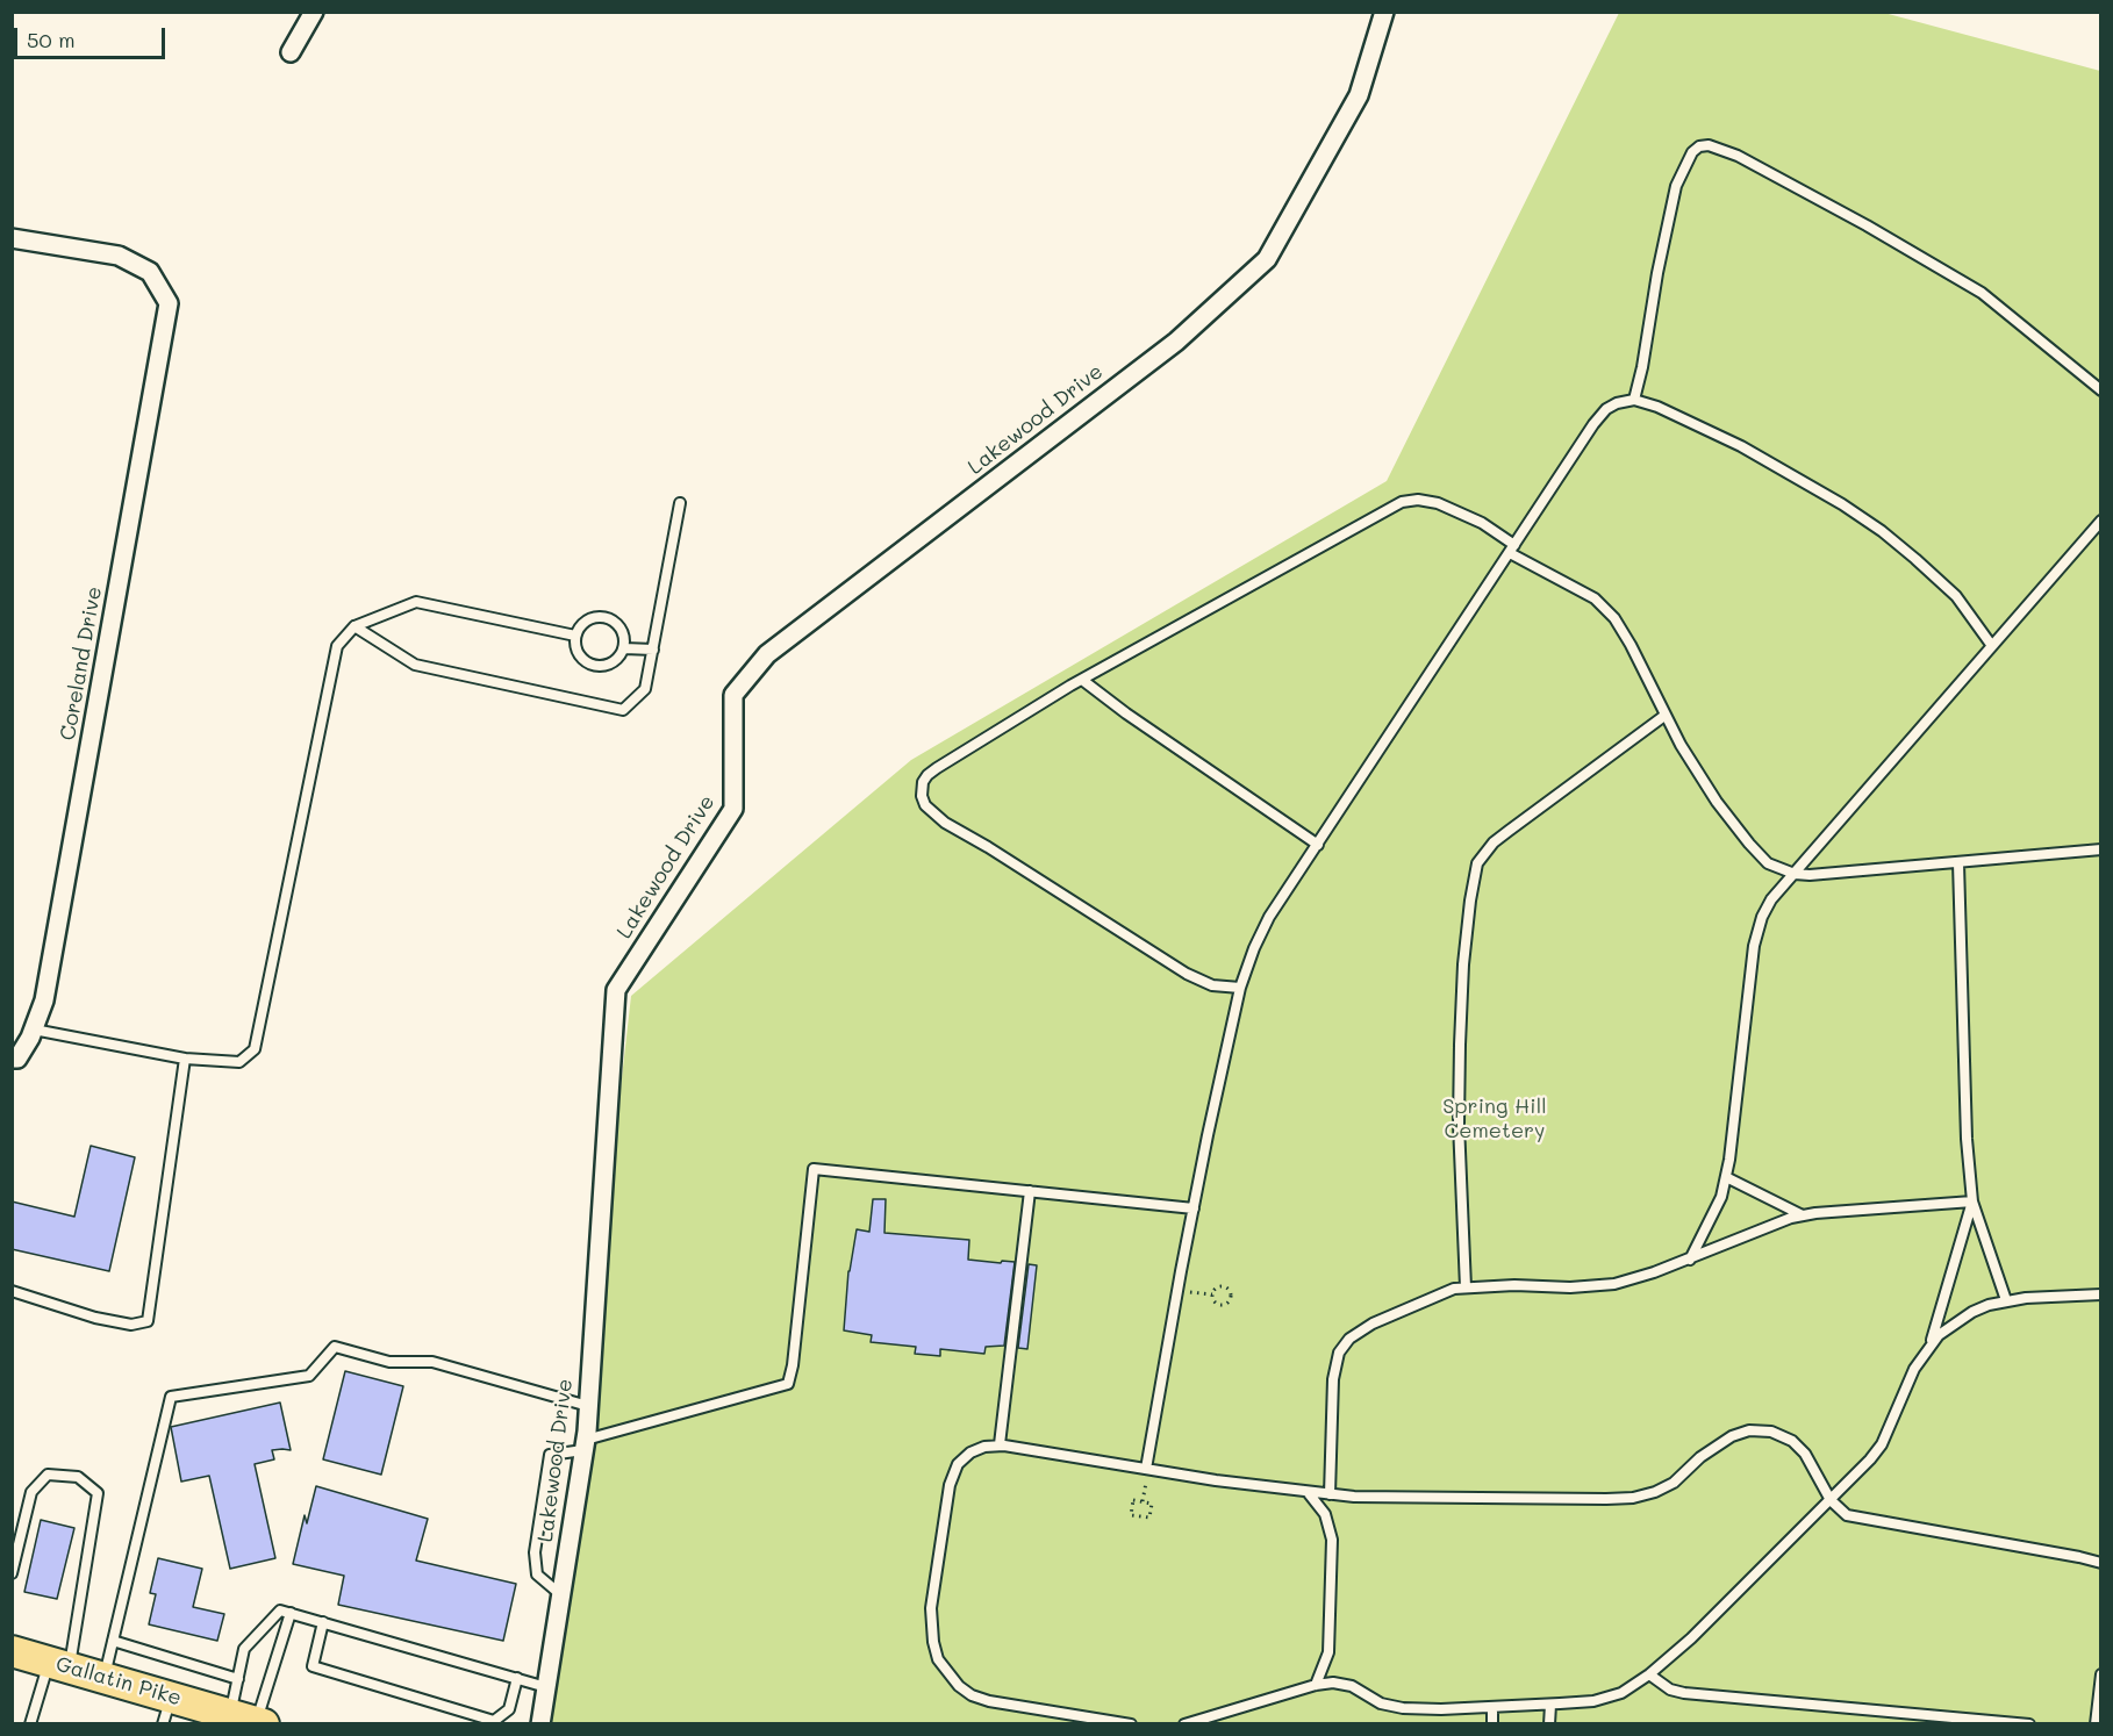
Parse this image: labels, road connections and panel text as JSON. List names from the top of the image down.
{
  "streets": {
    "main road": ["Gallatin Pike"],
    "street": ["Lakewood Drive", "Coreland Drive"]
  },
  "parks": ["Spring Hill Cemetery"],
  "scale_bar": "50 m"
}
